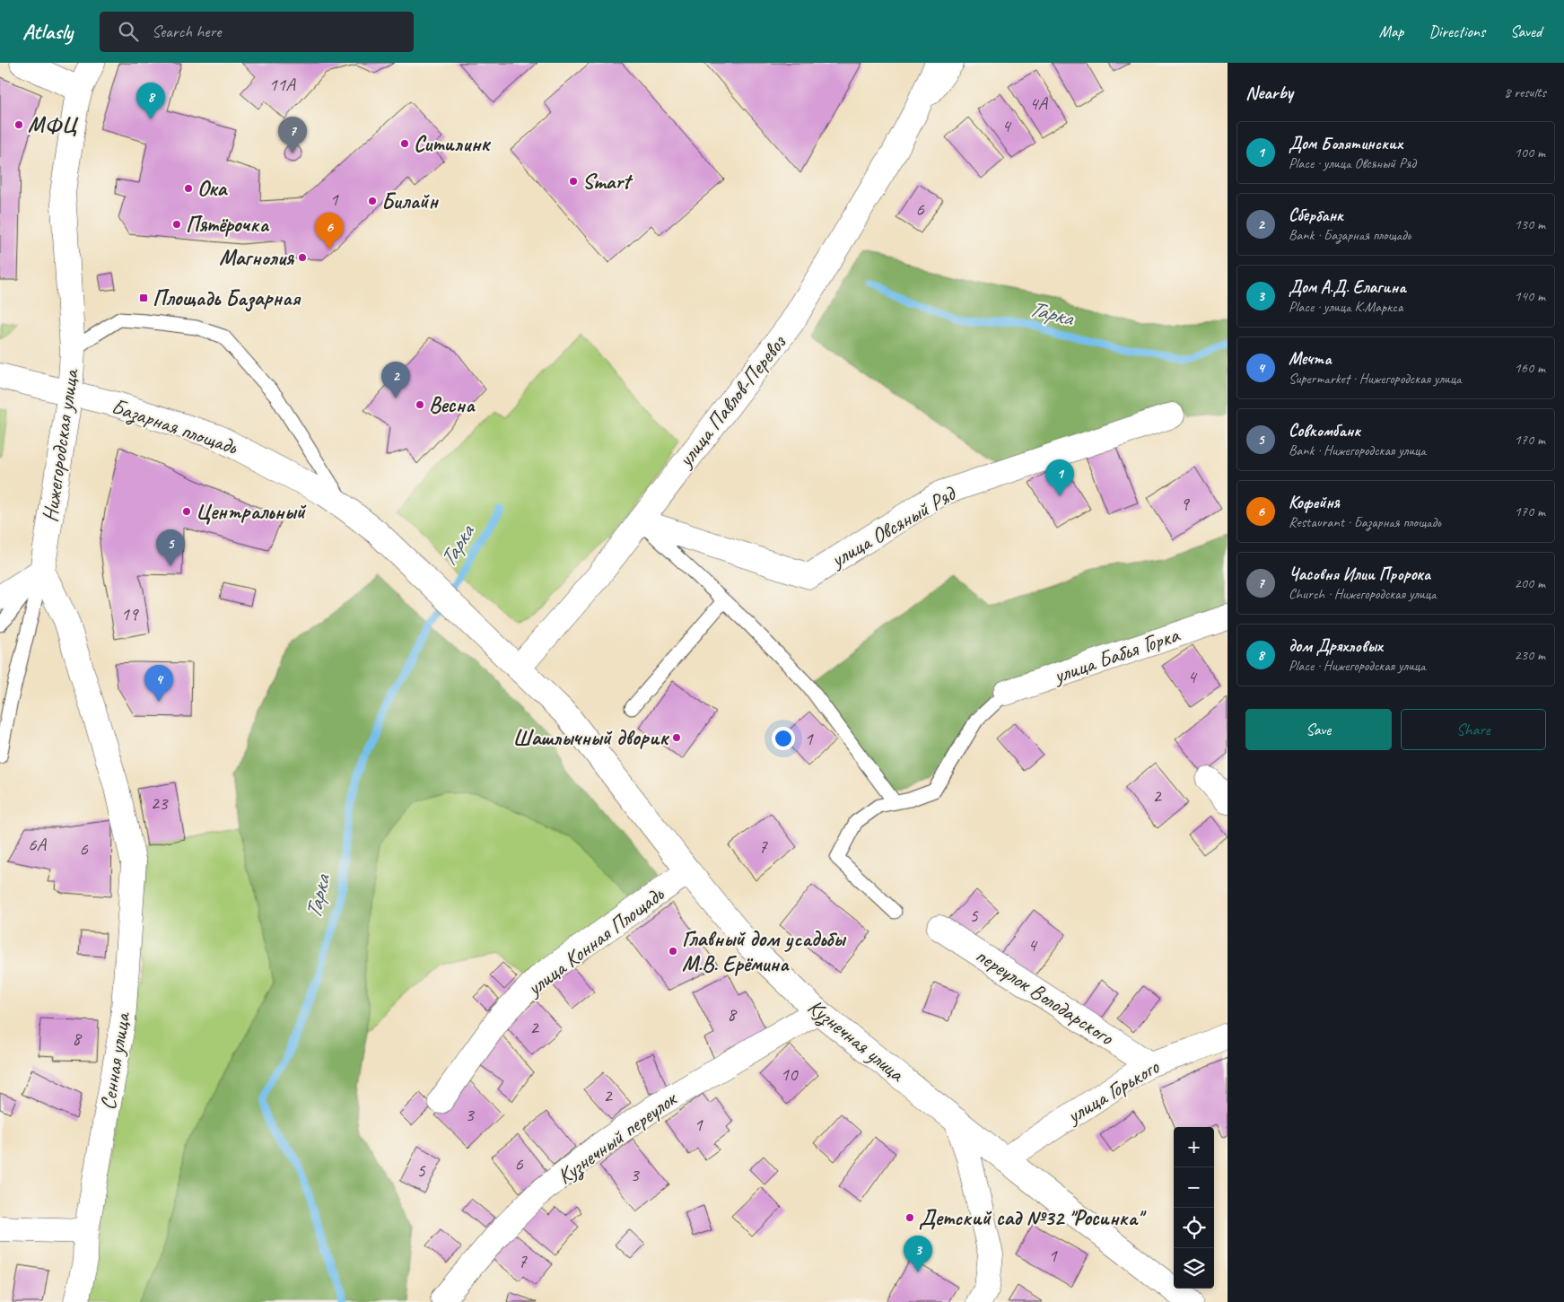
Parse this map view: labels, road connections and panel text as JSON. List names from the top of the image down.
{
  "streets": {
    "street": [
      "улица Павлов-Перевоз",
      "Базарная площадь",
      "Нижегородская улица",
      "улица Овсяный Ряд",
      "улица Бабья Горка",
      "улица Конная Площадь",
      "переулок Володарского",
      "Кузнечная улица",
      "Сенная улица",
      "улица Горького",
      "Кузнечный переулок"
    ]
  },
  "crossings": [
    ["улица Павлов-Перевоз", "улица Овсяный Ряд"],
    ["улица Павлов-Перевоз", "Кузнечная улица"],
    ["Базарная площадь", "Нижегородская улица"],
    ["Базарная площадь", "Кузнечная улица"],
    ["Нижегородская улица", "Сенная улица"],
    ["улица Конная Площадь", "Кузнечная улица"],
    ["переулок Володарского", "улица Горького"],
    ["Кузнечная улица", "улица Горького"],
    ["Кузнечная улица", "Кузнечный переулок"]
  ],
  "water": ["Тарка"],
  "places": {
    "other": [
      "МФЦ",
      "Ситилинк",
      "Smart",
      "Ока",
      "Билайн",
      "Пятёрочка",
      "Магнолия",
      "Весна",
      "Центральный",
      "Шашлычный дворик",
      "Главный дом усадьбы М.В. Ерёмина",
      "Детский сад №32 \"Росинка\""
    ],
    "transit": ["Площадь Базарная"]
  },
  "house_numbers": [
    "11А",
    "4А",
    "4",
    "1",
    "6",
    "9",
    "19",
    "4",
    "1",
    "2",
    "23",
    "6А",
    "7",
    "6",
    "5",
    "4",
    "8",
    "2",
    "8",
    "10",
    "2",
    "3",
    "1",
    "6",
    "5",
    "3",
    "1",
    "7"
  ],
  "page": {
    "header": "Atlasly",
    "search": "Search here",
    "nav": ["Map", "Directions", "Saved"],
    "heading": ["Nearby", "8 results"],
    "pins": [
      "8",
      "7",
      "6",
      "2",
      "1",
      "5",
      "4",
      "3"
    ],
    "list": [
      {
        "mark": "1",
        "name": "Дом Болятинских",
        "note": "Place · улица Овсяный Ряд",
        "value": "100 m"
      },
      {
        "mark": "2",
        "name": "Сбербанк",
        "note": "Bank · Базарная площадь",
        "value": "130 m"
      },
      {
        "mark": "3",
        "name": "Дом А.Д. Елагина",
        "note": "Place · улица К.Маркса",
        "value": "140 m"
      },
      {
        "mark": "4",
        "name": "Мечта",
        "note": "Supermarket · Нижегородская улица",
        "value": "160 m"
      },
      {
        "mark": "5",
        "name": "Совкомбанк",
        "note": "Bank · Нижегородская улица",
        "value": "170 m"
      },
      {
        "mark": "6",
        "name": "Кофейня",
        "note": "Restaurant · Базарная площадь",
        "value": "170 m"
      },
      {
        "mark": "7",
        "name": "Часовня Илии Пророка",
        "note": "Church · Нижегородская улица",
        "value": "200 m"
      },
      {
        "mark": "8",
        "name": "дом Дряхловых",
        "note": "Place · Нижегородская улица",
        "value": "230 m"
      }
    ],
    "buttons": ["Save", "Share"],
    "map_buttons": ["+", "−"]
  }
}
